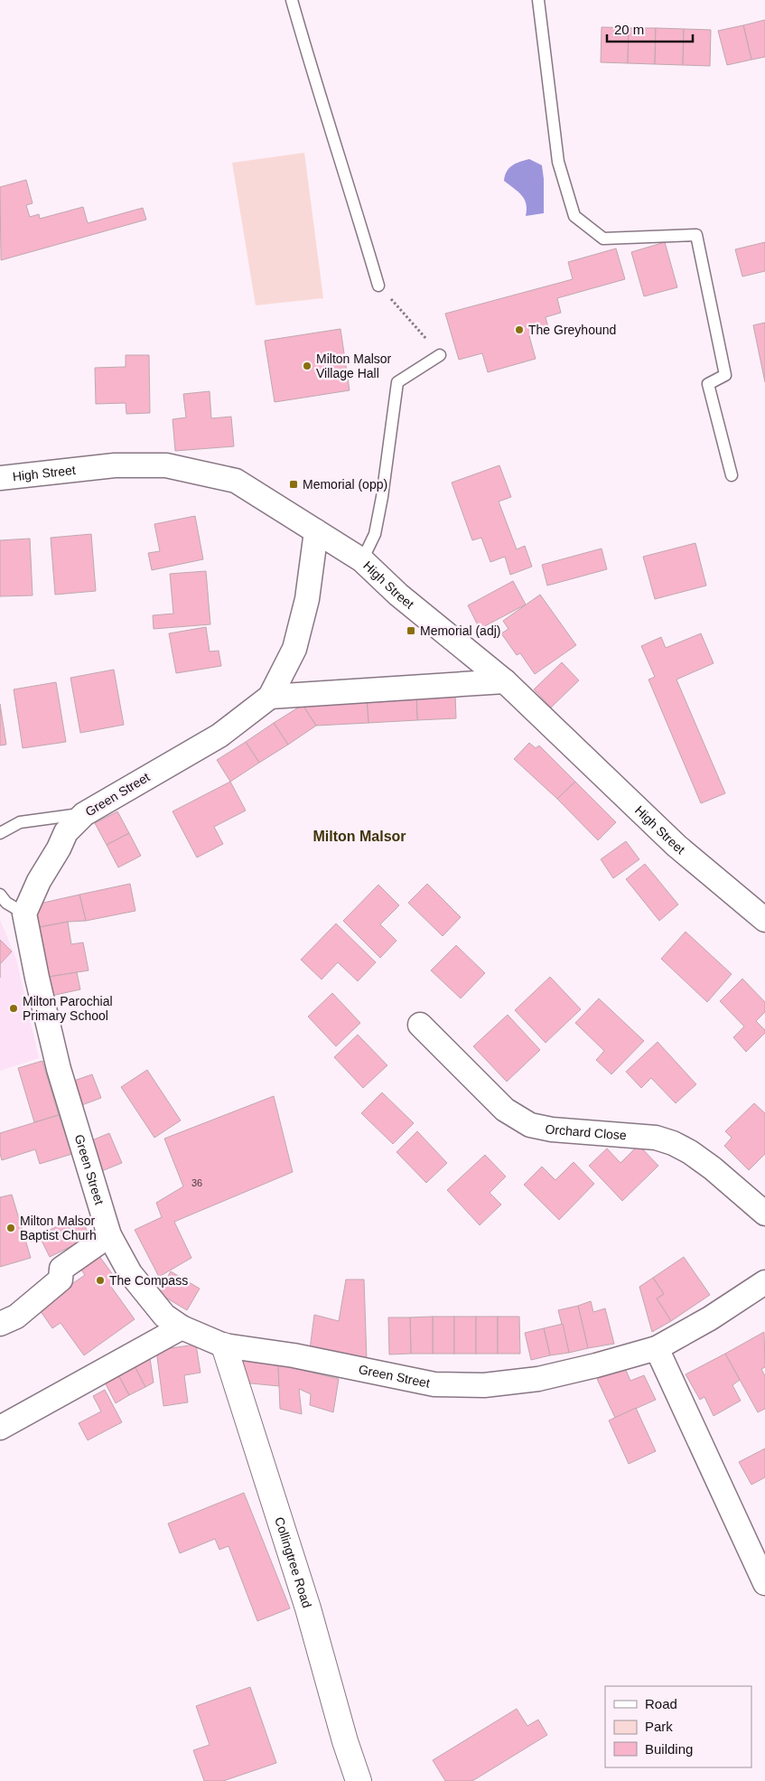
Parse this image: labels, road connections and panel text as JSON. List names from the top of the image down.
{
  "streets": {
    "street": [
      "High Street",
      "Green Street",
      "Orchard Close",
      "Collingtree Road"
    ]
  },
  "crossings": [
    ["High Street", "Green Street"],
    ["Green Street", "Collingtree Road"]
  ],
  "districts": ["Milton Malsor"],
  "places": {
    "other": [
      "The Greyhound",
      "Milton Malsor Village Hall",
      "Milton Parochial Primary School",
      "Milton Malsor Baptist Churh",
      "The Compass"
    ],
    "transit": ["Memorial (opp)", "Memorial (adj)"]
  },
  "house_numbers": ["36"],
  "legend": ["Road", "Park", "Building"],
  "scale_bar": "20 m"
}
